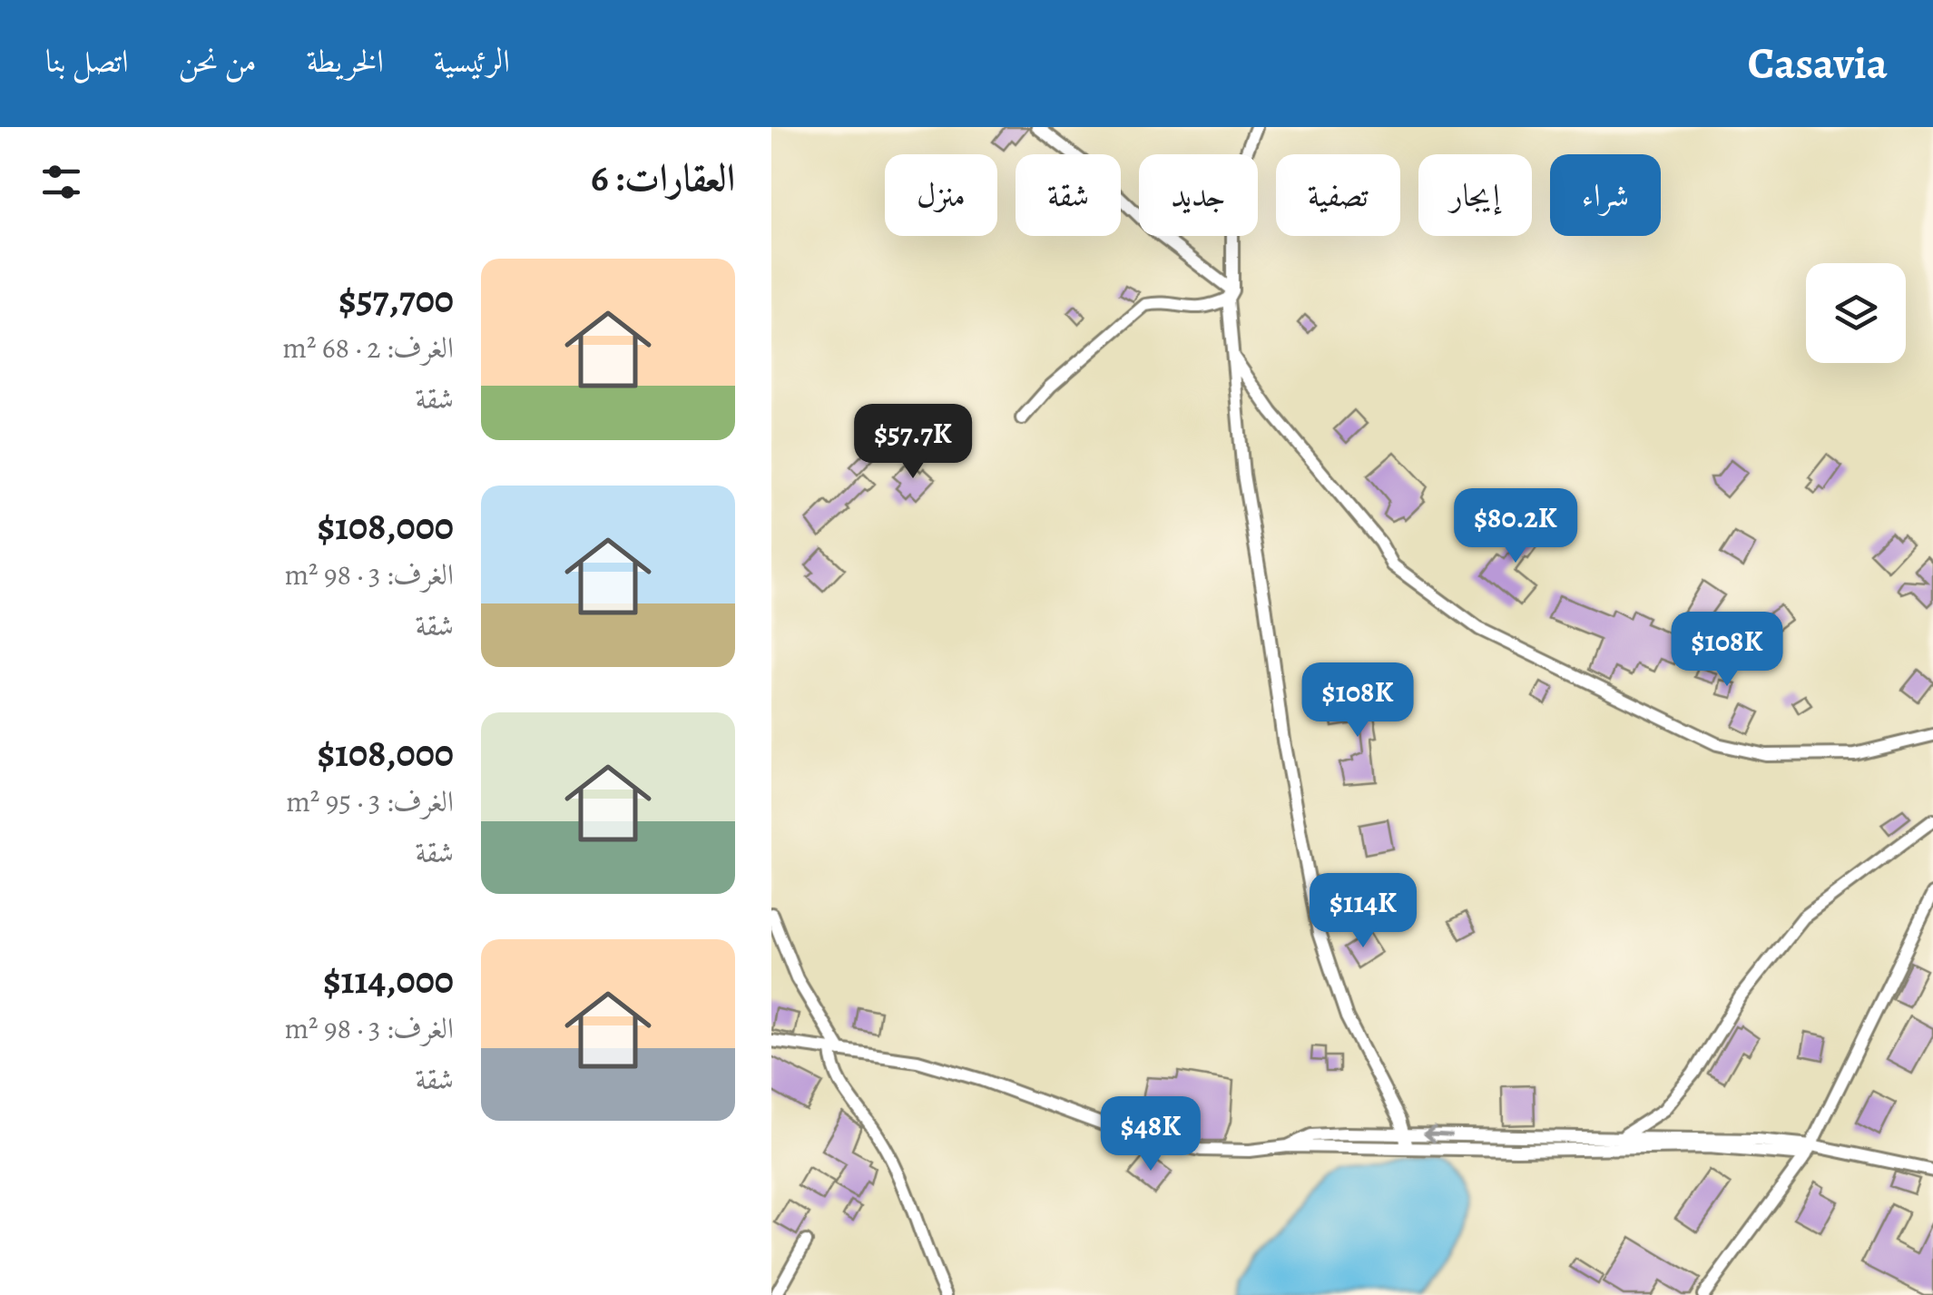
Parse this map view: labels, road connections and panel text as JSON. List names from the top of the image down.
{
  "page": {
    "header": "Casavia",
    "nav": [
      "الرئيسية",
      "الخريطة",
      "من نحن",
      "اتصل بنا"
    ],
    "heading": "العقارات: 6",
    "chip": [
      "شراء",
      "إيجار",
      "تصفية",
      "جديد",
      "شقة",
      "منزل"
    ],
    "list": [
      {
        "name": "$57,700",
        "note": "الغرف: 2 · 68 m² · شقة"
      },
      {
        "name": "$108,000",
        "note": "الغرف: 3 · 98 m² · شقة"
      },
      {
        "name": "$108,000",
        "note": "الغرف: 3 · 95 m² · شقة"
      },
      {
        "name": "$114,000",
        "note": "الغرف: 3 · 98 m² · شقة"
      }
    ],
    "price": [
      "$57.7K",
      "$80.2K",
      "$108K",
      "$108K",
      "$114K",
      "$48K"
    ]
  }
}
